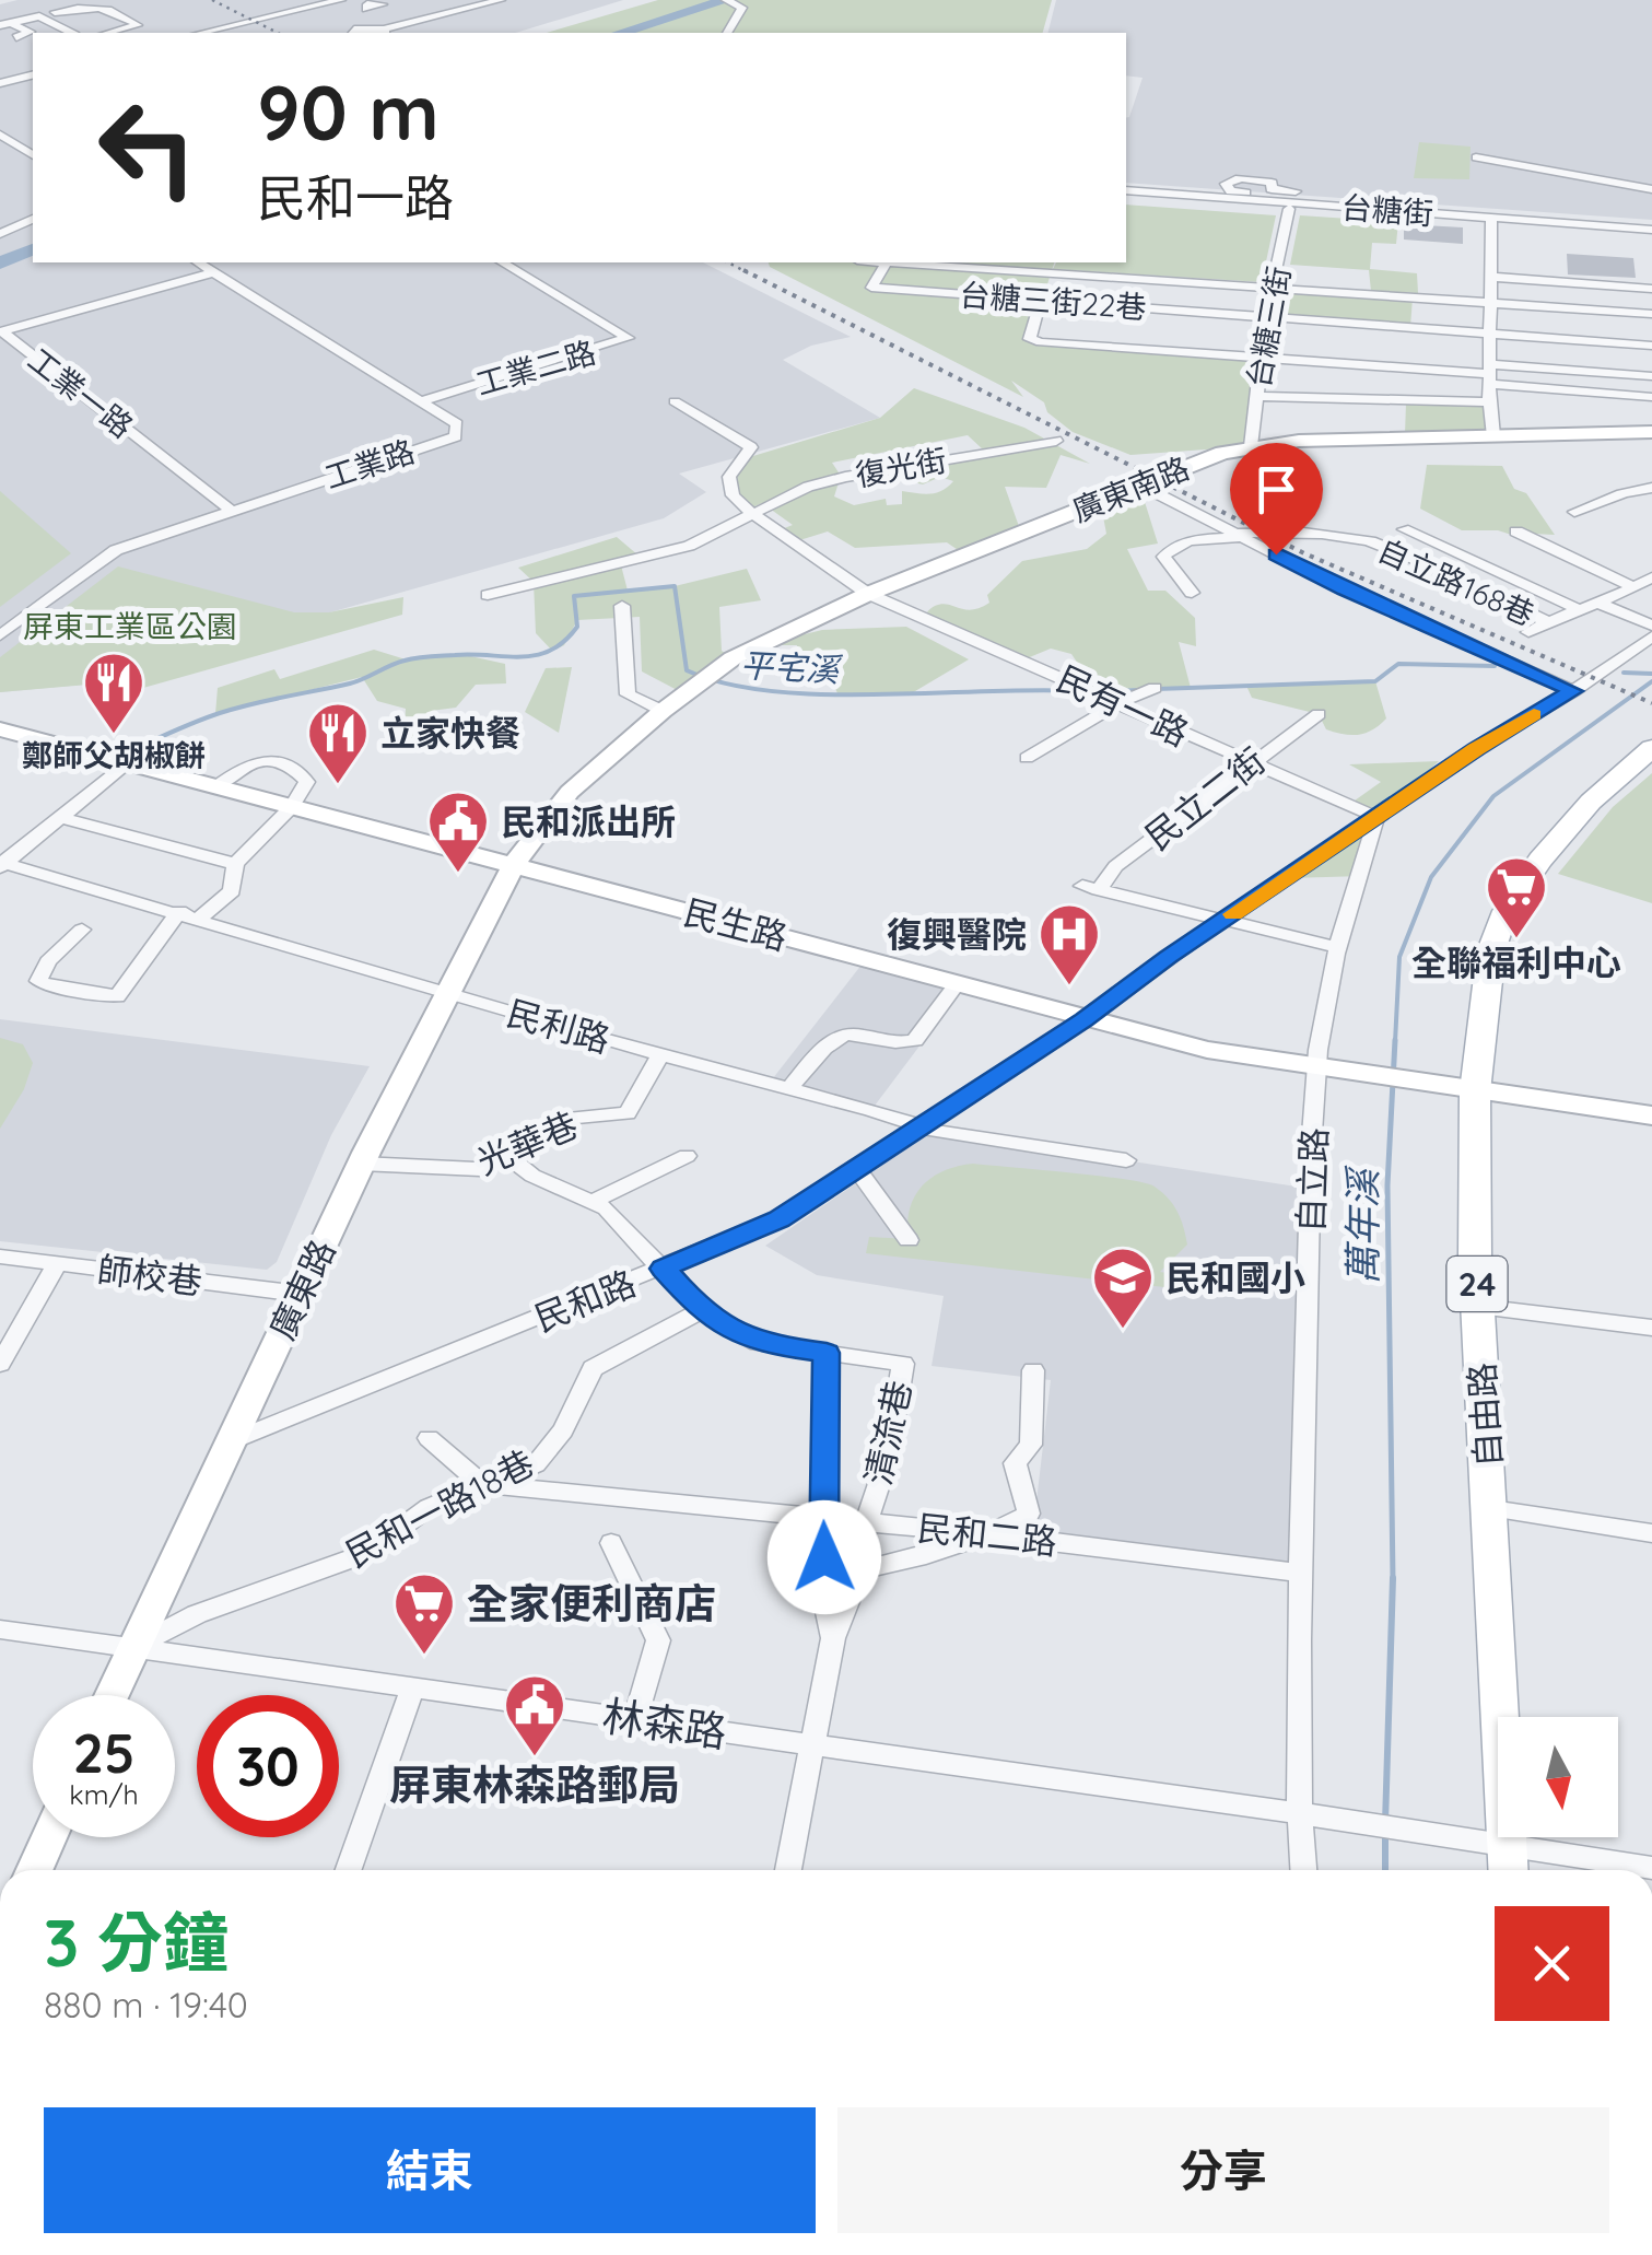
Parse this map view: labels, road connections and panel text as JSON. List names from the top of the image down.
{
  "streets": {
    "main road": ["24", "自由路"],
    "street": [
      "台糖街",
      "台糖三街22巷",
      "台糖三街",
      "工業二路",
      "工業一路",
      "工業路",
      "復光街",
      "廣東南路",
      "自立路168巷",
      "民有一路",
      "民立二街",
      "民生路",
      "民利路",
      "光華巷",
      "自立路",
      "師校巷",
      "廣東路",
      "民和路",
      "清流巷",
      "民和一路18巷",
      "民和二路",
      "林森路"
    ]
  },
  "crossings": [
    ["台糖街", "台糖三街"],
    ["台糖三街22巷", "台糖三街"],
    ["台糖三街", "廣東南路"],
    ["工業二路", "工業路"],
    ["工業一路", "工業路"],
    ["廣東南路", "民有一路"],
    ["廣東南路", "民生路"],
    ["廣東南路", "廣東路"],
    ["民有一路", "民立二街"],
    ["民有一路", "自立路"],
    ["民有一路", "民和路"],
    ["民立二街", "民和路"],
    ["民生路", "自立路"],
    ["民生路", "廣東路"],
    ["民生路", "民和路"],
    ["民生路", "自由路"],
    ["民利路", "光華巷"],
    ["民利路", "廣東路"],
    ["民利路", "民和路"],
    ["光華巷", "廣東路"],
    ["自立路", "民和路"],
    ["自立路", "民和二路"],
    ["自立路", "林森路"],
    ["師校巷", "廣東路"],
    ["廣東路", "民和路"],
    ["廣東路", "民和一路18巷"],
    ["廣東路", "林森路"],
    ["自由路", "林森路"],
    ["清流巷", "民和二路"],
    ["民和一路18巷", "民和二路"],
    ["民和一路18巷", "林森路"]
  ],
  "water": ["平宅溪", "萬年溪"],
  "parks": ["屏東工業區公園"],
  "places": {
    "restaurant": ["鄭師父胡椒餅", "立家快餐"],
    "public building": ["民和派出所", "屏東林森路郵局"],
    "supermarket": ["全聯福利中心", "全家便利商店"],
    "hospital": ["復興醫院"],
    "school or university": ["民和國小"]
  },
  "north": "bottom",
  "page": {
    "turn": ["90 m", "民和一路"],
    "speed": "25 km/h",
    "limit": "30",
    "heading": ["3 分鐘", "880 m · 19:40"],
    "buttons": ["結束", "分享"]
  }
}
